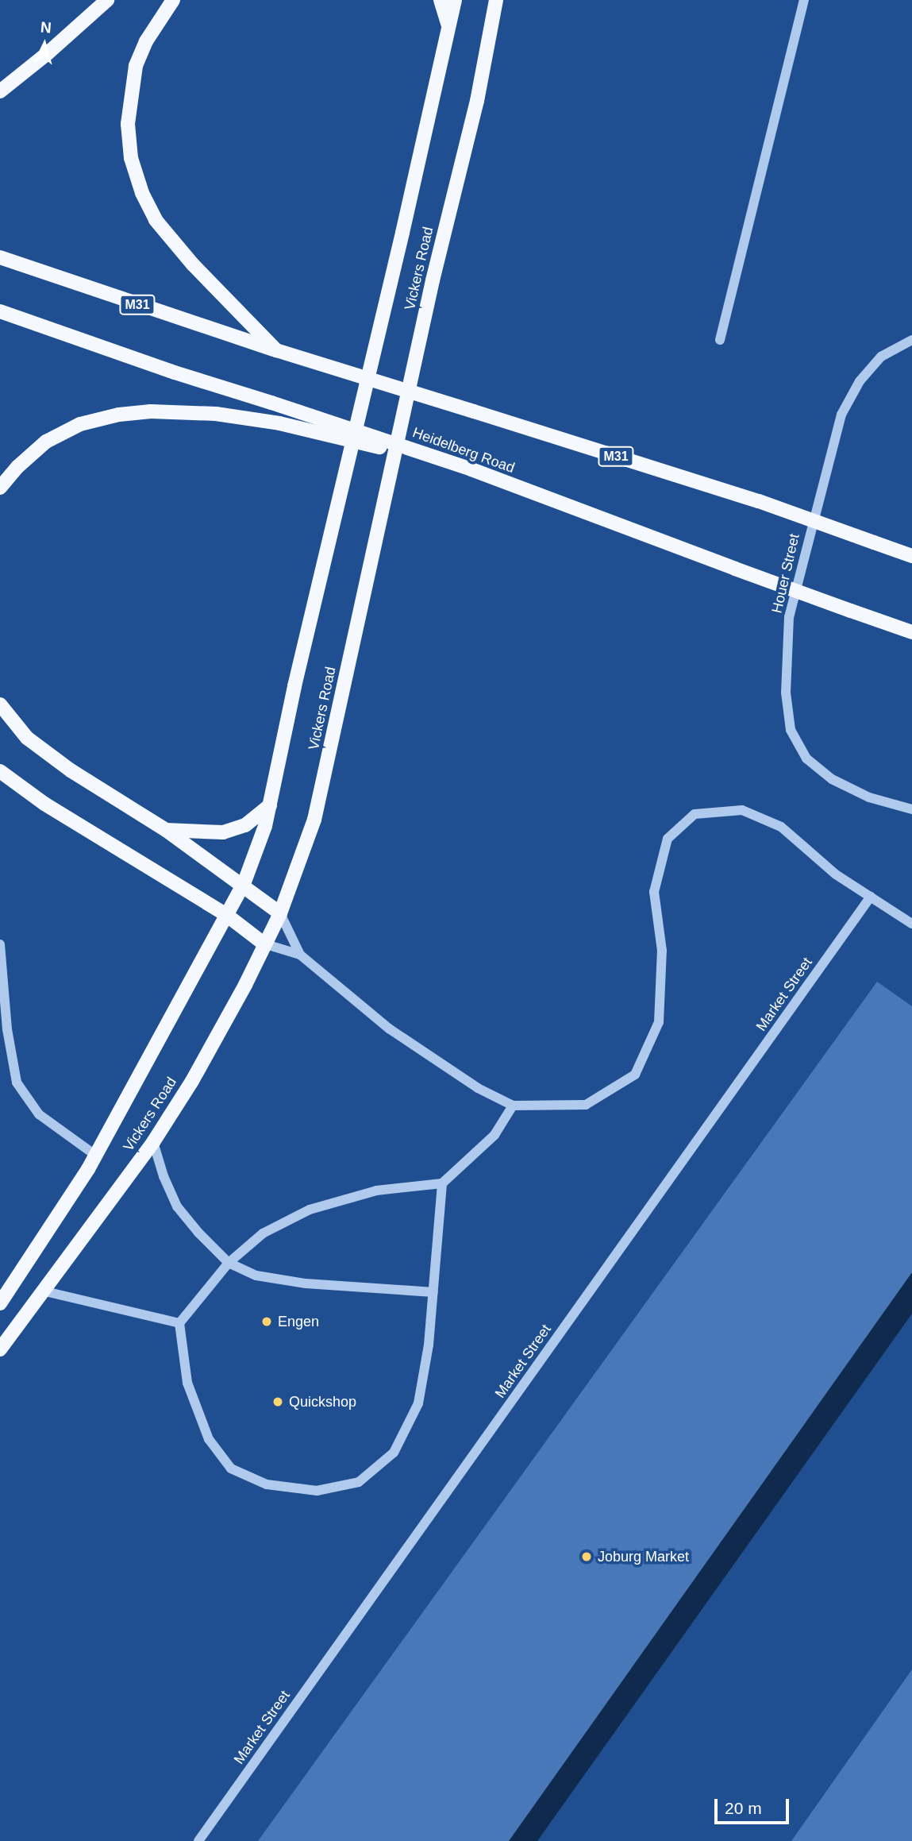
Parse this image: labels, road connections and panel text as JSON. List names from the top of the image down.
{
  "streets": {
    "main road": ["Vickers Road", "M31", "Heidelberg Road"],
    "street": ["Houer Street", "Market Street"]
  },
  "places": ["Engen", "Quickshop", "Joburg Market"],
  "scale_bar": "20 m",
  "north": "top"
}
